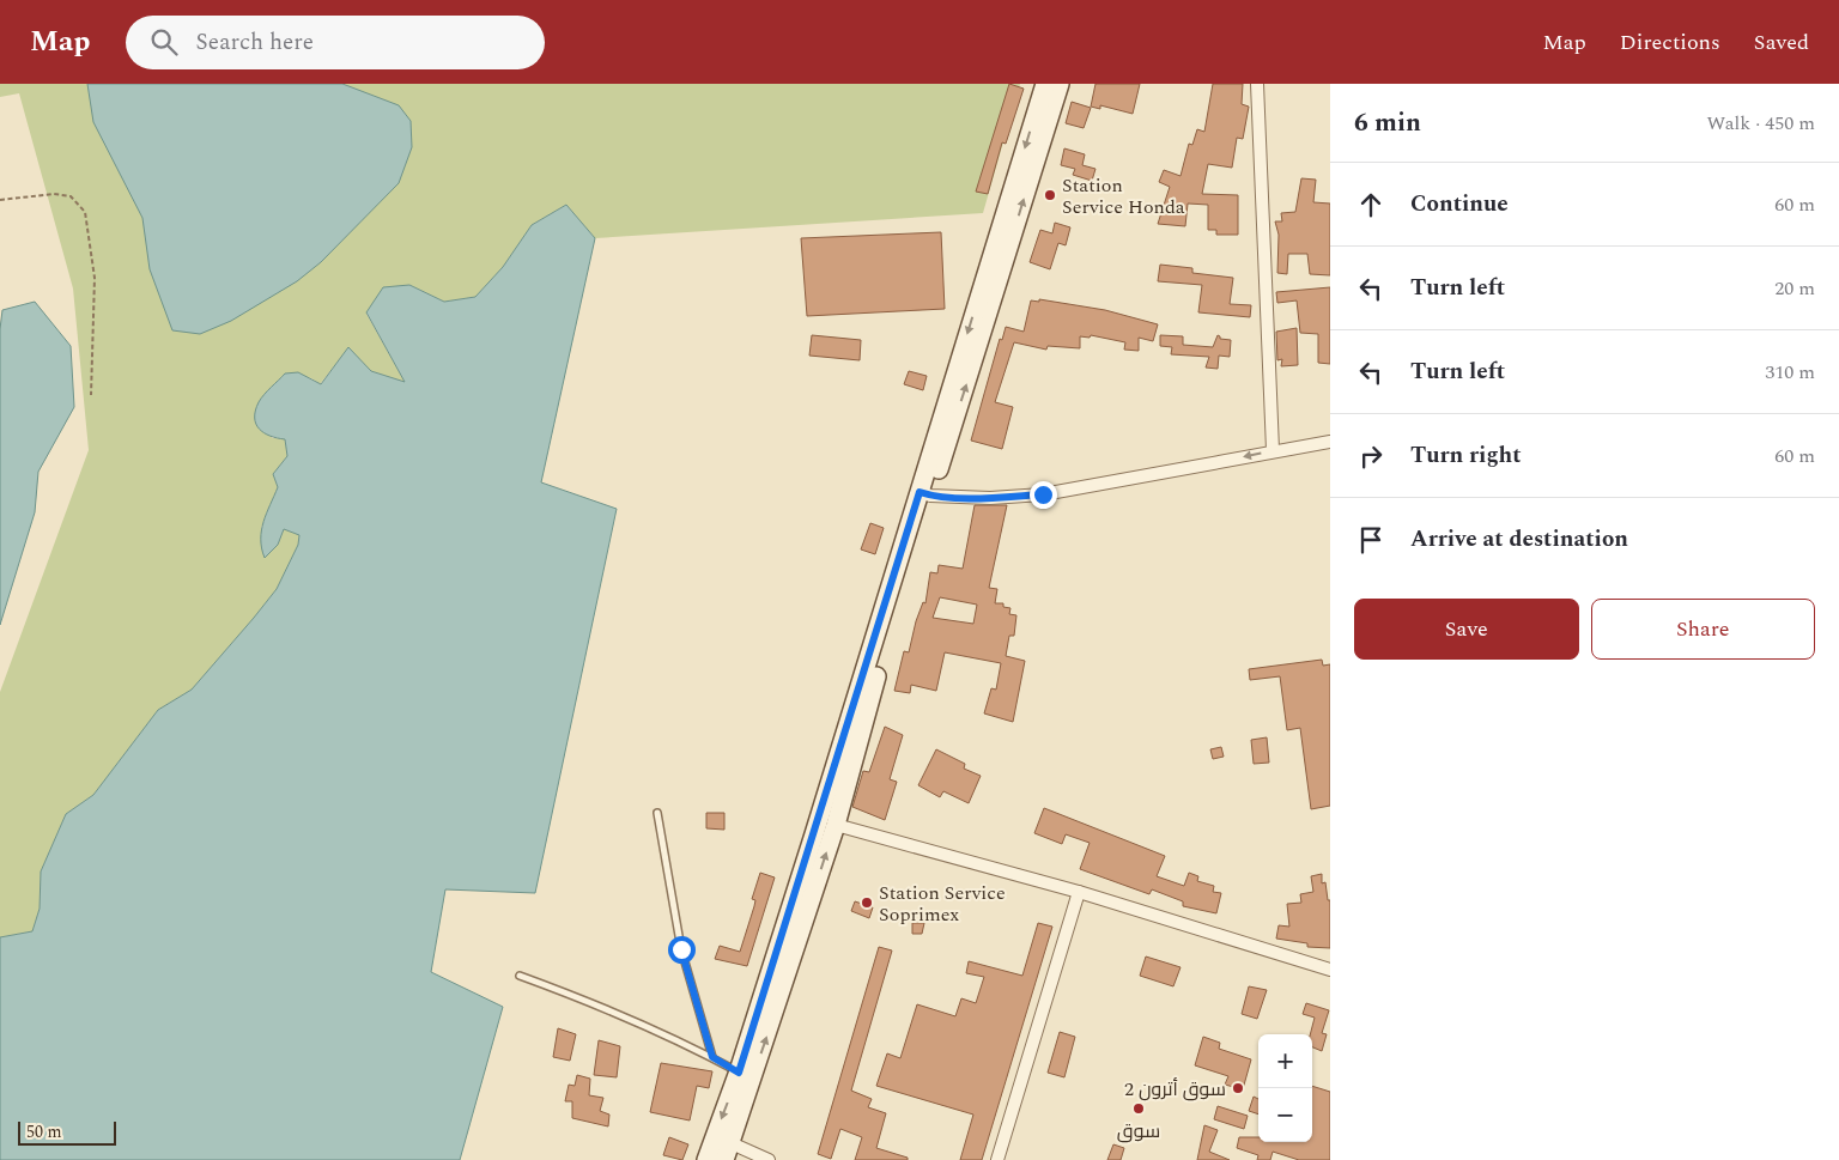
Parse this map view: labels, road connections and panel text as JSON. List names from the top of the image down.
{
  "places": [
    "Station Service Honda",
    "Station Service Soprimex",
    "سوق أترون 2",
    "سوق"
  ],
  "scale_bar": "50 m",
  "page": {
    "header": "Map",
    "search": "Search here",
    "nav": ["Map", "Directions", "Saved"],
    "heading": ["6 min", "Walk · 450 m"],
    "list": [
      ["Continue", "60 m"],
      ["Turn left", "20 m"],
      ["Turn left", "310 m"],
      ["Turn right", "60 m"],
      "Arrive at destination"
    ],
    "buttons": ["Save", "Share"],
    "map_buttons": ["+", "−"],
    "scale": "50 m"
  }
}
